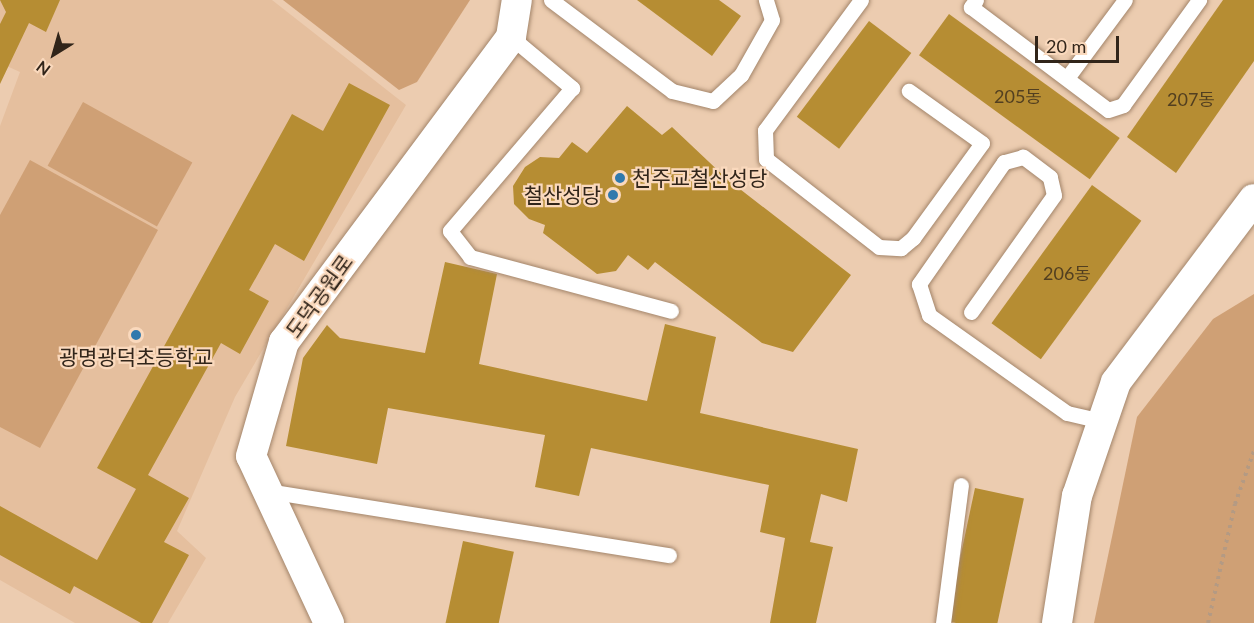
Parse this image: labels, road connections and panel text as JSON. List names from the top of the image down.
{
  "streets": {
    "street": ["도덕공원로"]
  },
  "places": ["천주교철산성당", "철산성당", "광명광덕초등학교"],
  "house_numbers": ["205동", "207동", "206동"],
  "scale_bar": "20 m",
  "north": "bottom left"
}
